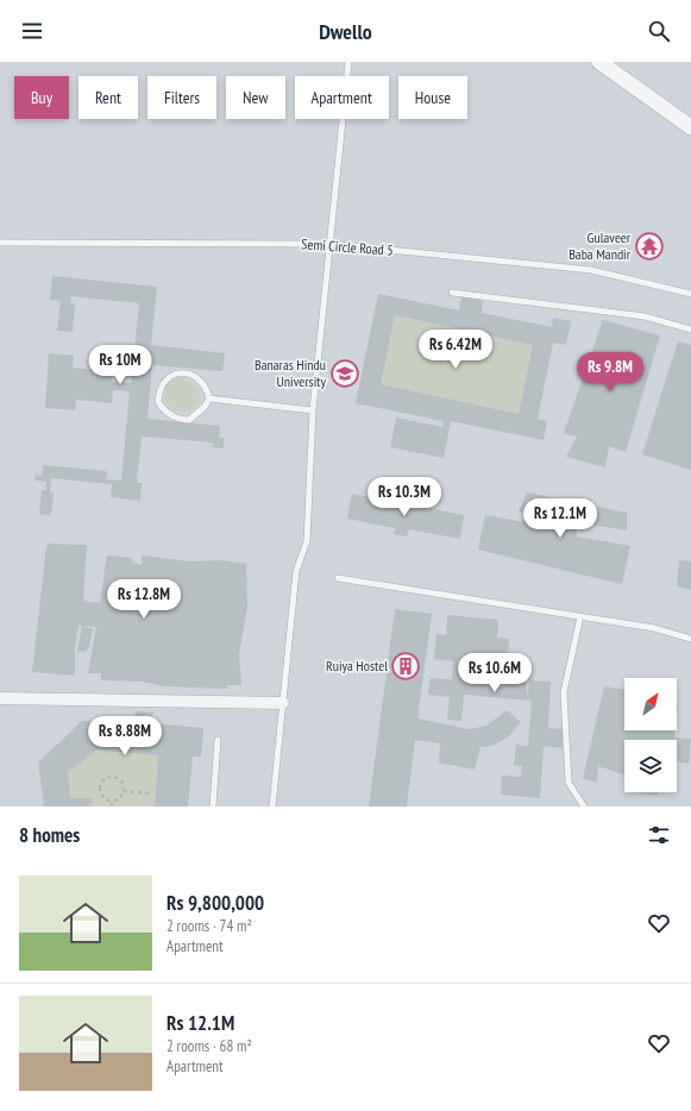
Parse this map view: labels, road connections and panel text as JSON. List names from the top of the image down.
{
  "streets": {
    "lane": ["Semi Circle Road 5"]
  },
  "places": {
    "temple": ["Gulaveer Baba Mandir"],
    "school or university": ["Banaras Hindu University"],
    "building": ["Ruiya Hostel"]
  },
  "north": "top right",
  "page": {
    "header": "Dwello",
    "chip": [
      "Buy",
      "Rent",
      "Filters",
      "New",
      "Apartment",
      "House"
    ],
    "price": [
      "Rs 6.42M",
      "Rs 10M",
      "Rs 9.8M",
      "Rs 10.3M",
      "Rs 12.1M",
      "Rs 12.8M",
      "Rs 10.6M",
      "Rs 8.88M"
    ],
    "heading": "8 homes",
    "list": [
      {
        "name": "Rs 9,800,000",
        "note": "2 rooms · 74 m² · Apartment"
      },
      {
        "name": "Rs 12.1M",
        "note": "2 rooms · 68 m² · Apartment"
      }
    ]
  }
}
